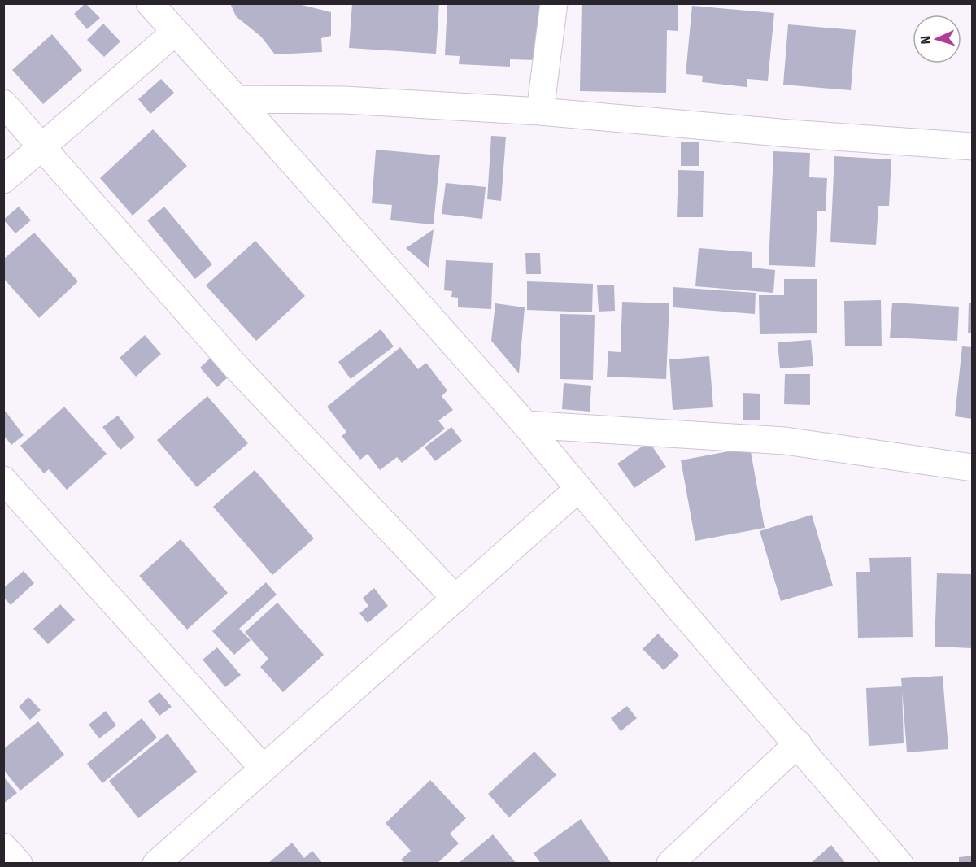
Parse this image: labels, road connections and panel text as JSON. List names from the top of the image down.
{
  "north": "left"
}
